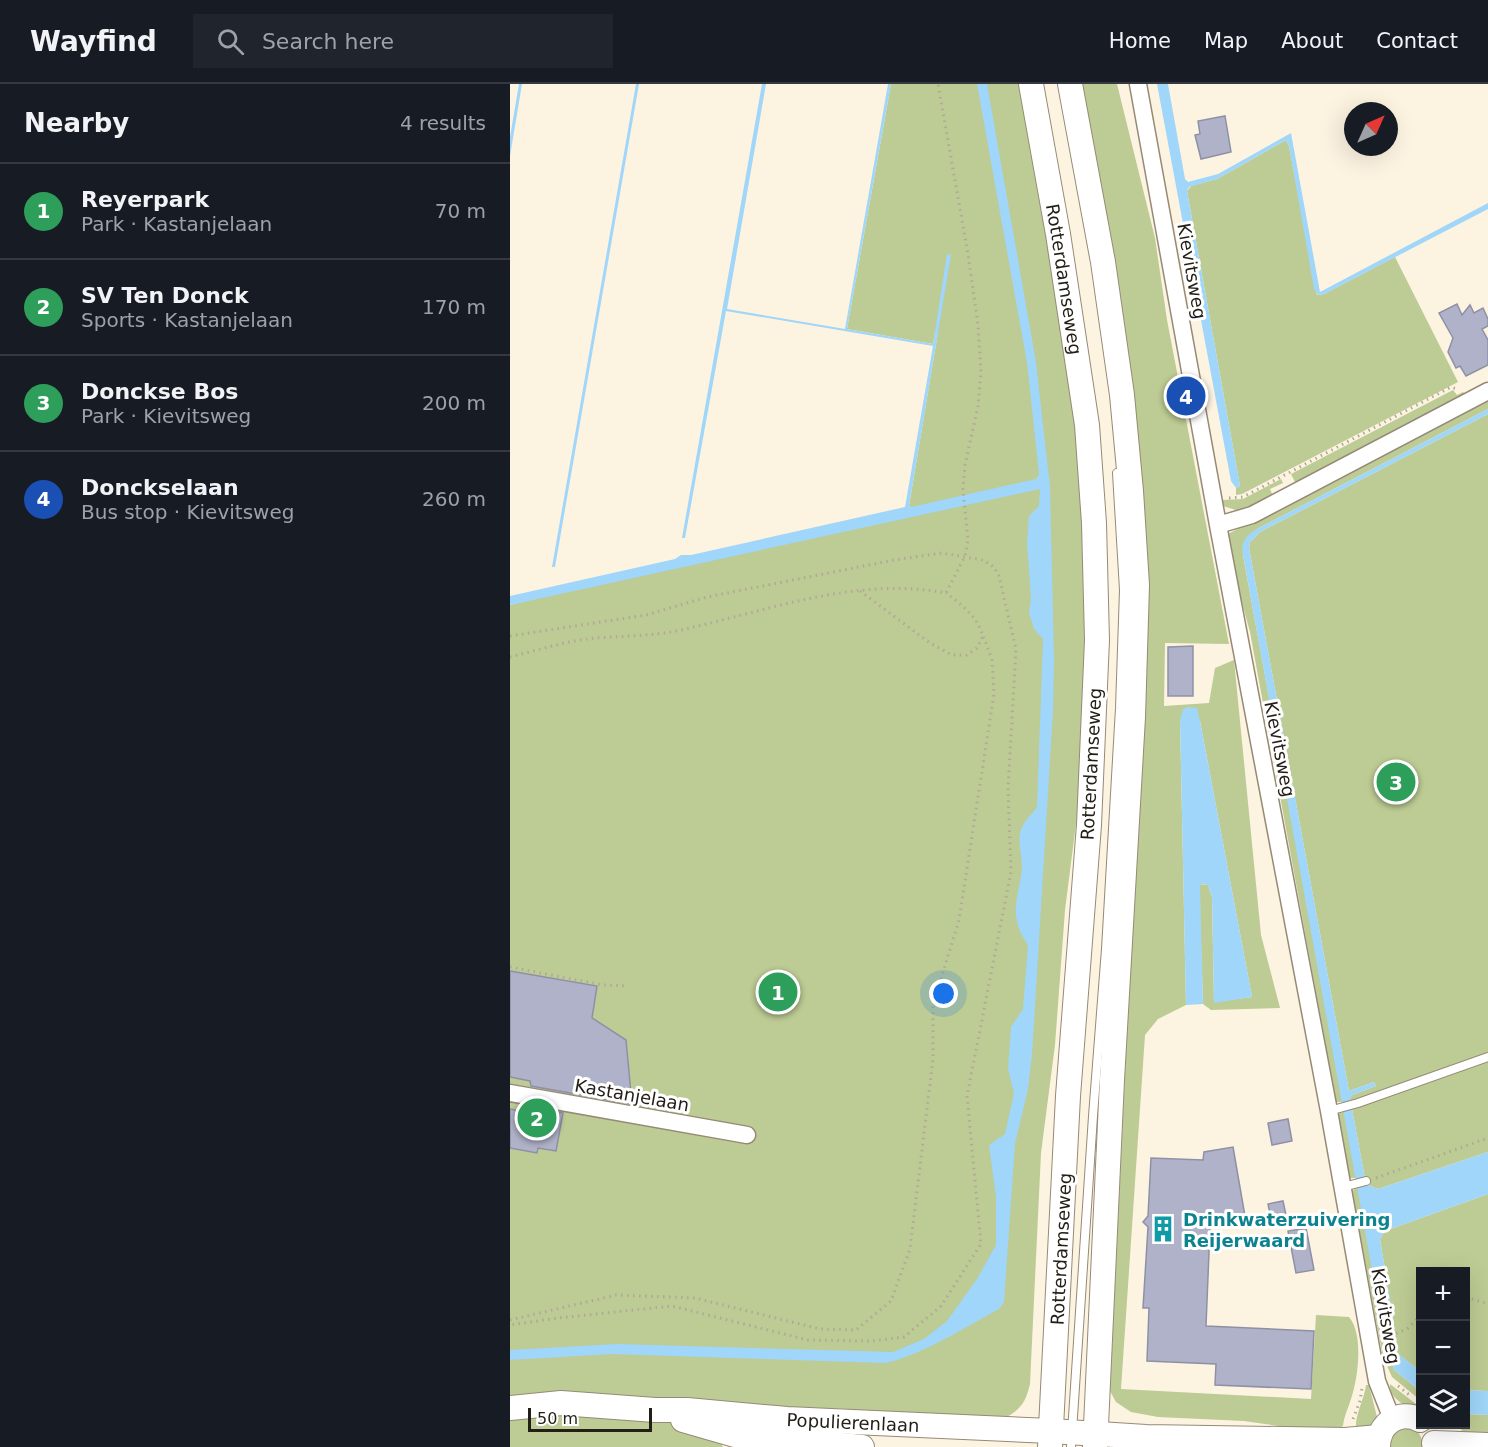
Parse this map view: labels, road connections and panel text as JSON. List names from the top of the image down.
{
  "streets": {
    "main road": ["Rotterdamseweg", "Populierenlaan"],
    "street": ["Kievitsweg", "Kastanjelaan"]
  },
  "crossings": [
    ["Kievitsweg", "Populierenlaan"],
    ["Rotterdamseweg", "Populierenlaan"]
  ],
  "places": {
    "building": ["Drinkwaterzuivering Reijerwaard"]
  },
  "scale_bar": "50 m",
  "north": "top right",
  "page": {
    "header": "Wayfind",
    "search": "Search here",
    "nav": [
      "Home",
      "Map",
      "About",
      "Contact"
    ],
    "heading": ["Nearby", "4 results"],
    "list": [
      {
        "mark": "1",
        "name": "Reyerpark",
        "note": "Park · Kastanjelaan",
        "value": "70 m"
      },
      {
        "mark": "2",
        "name": "SV Ten Donck",
        "note": "Sports · Kastanjelaan",
        "value": "170 m"
      },
      {
        "mark": "3",
        "name": "Donckse Bos",
        "note": "Park · Kievitsweg",
        "value": "200 m"
      },
      {
        "mark": "4",
        "name": "Donckselaan",
        "note": "Bus stop · Kievitsweg",
        "value": "260 m"
      }
    ],
    "pins": [
      "4",
      "3",
      "1",
      "2"
    ],
    "map_buttons": ["+", "−"],
    "scale": "50 m"
  }
}
